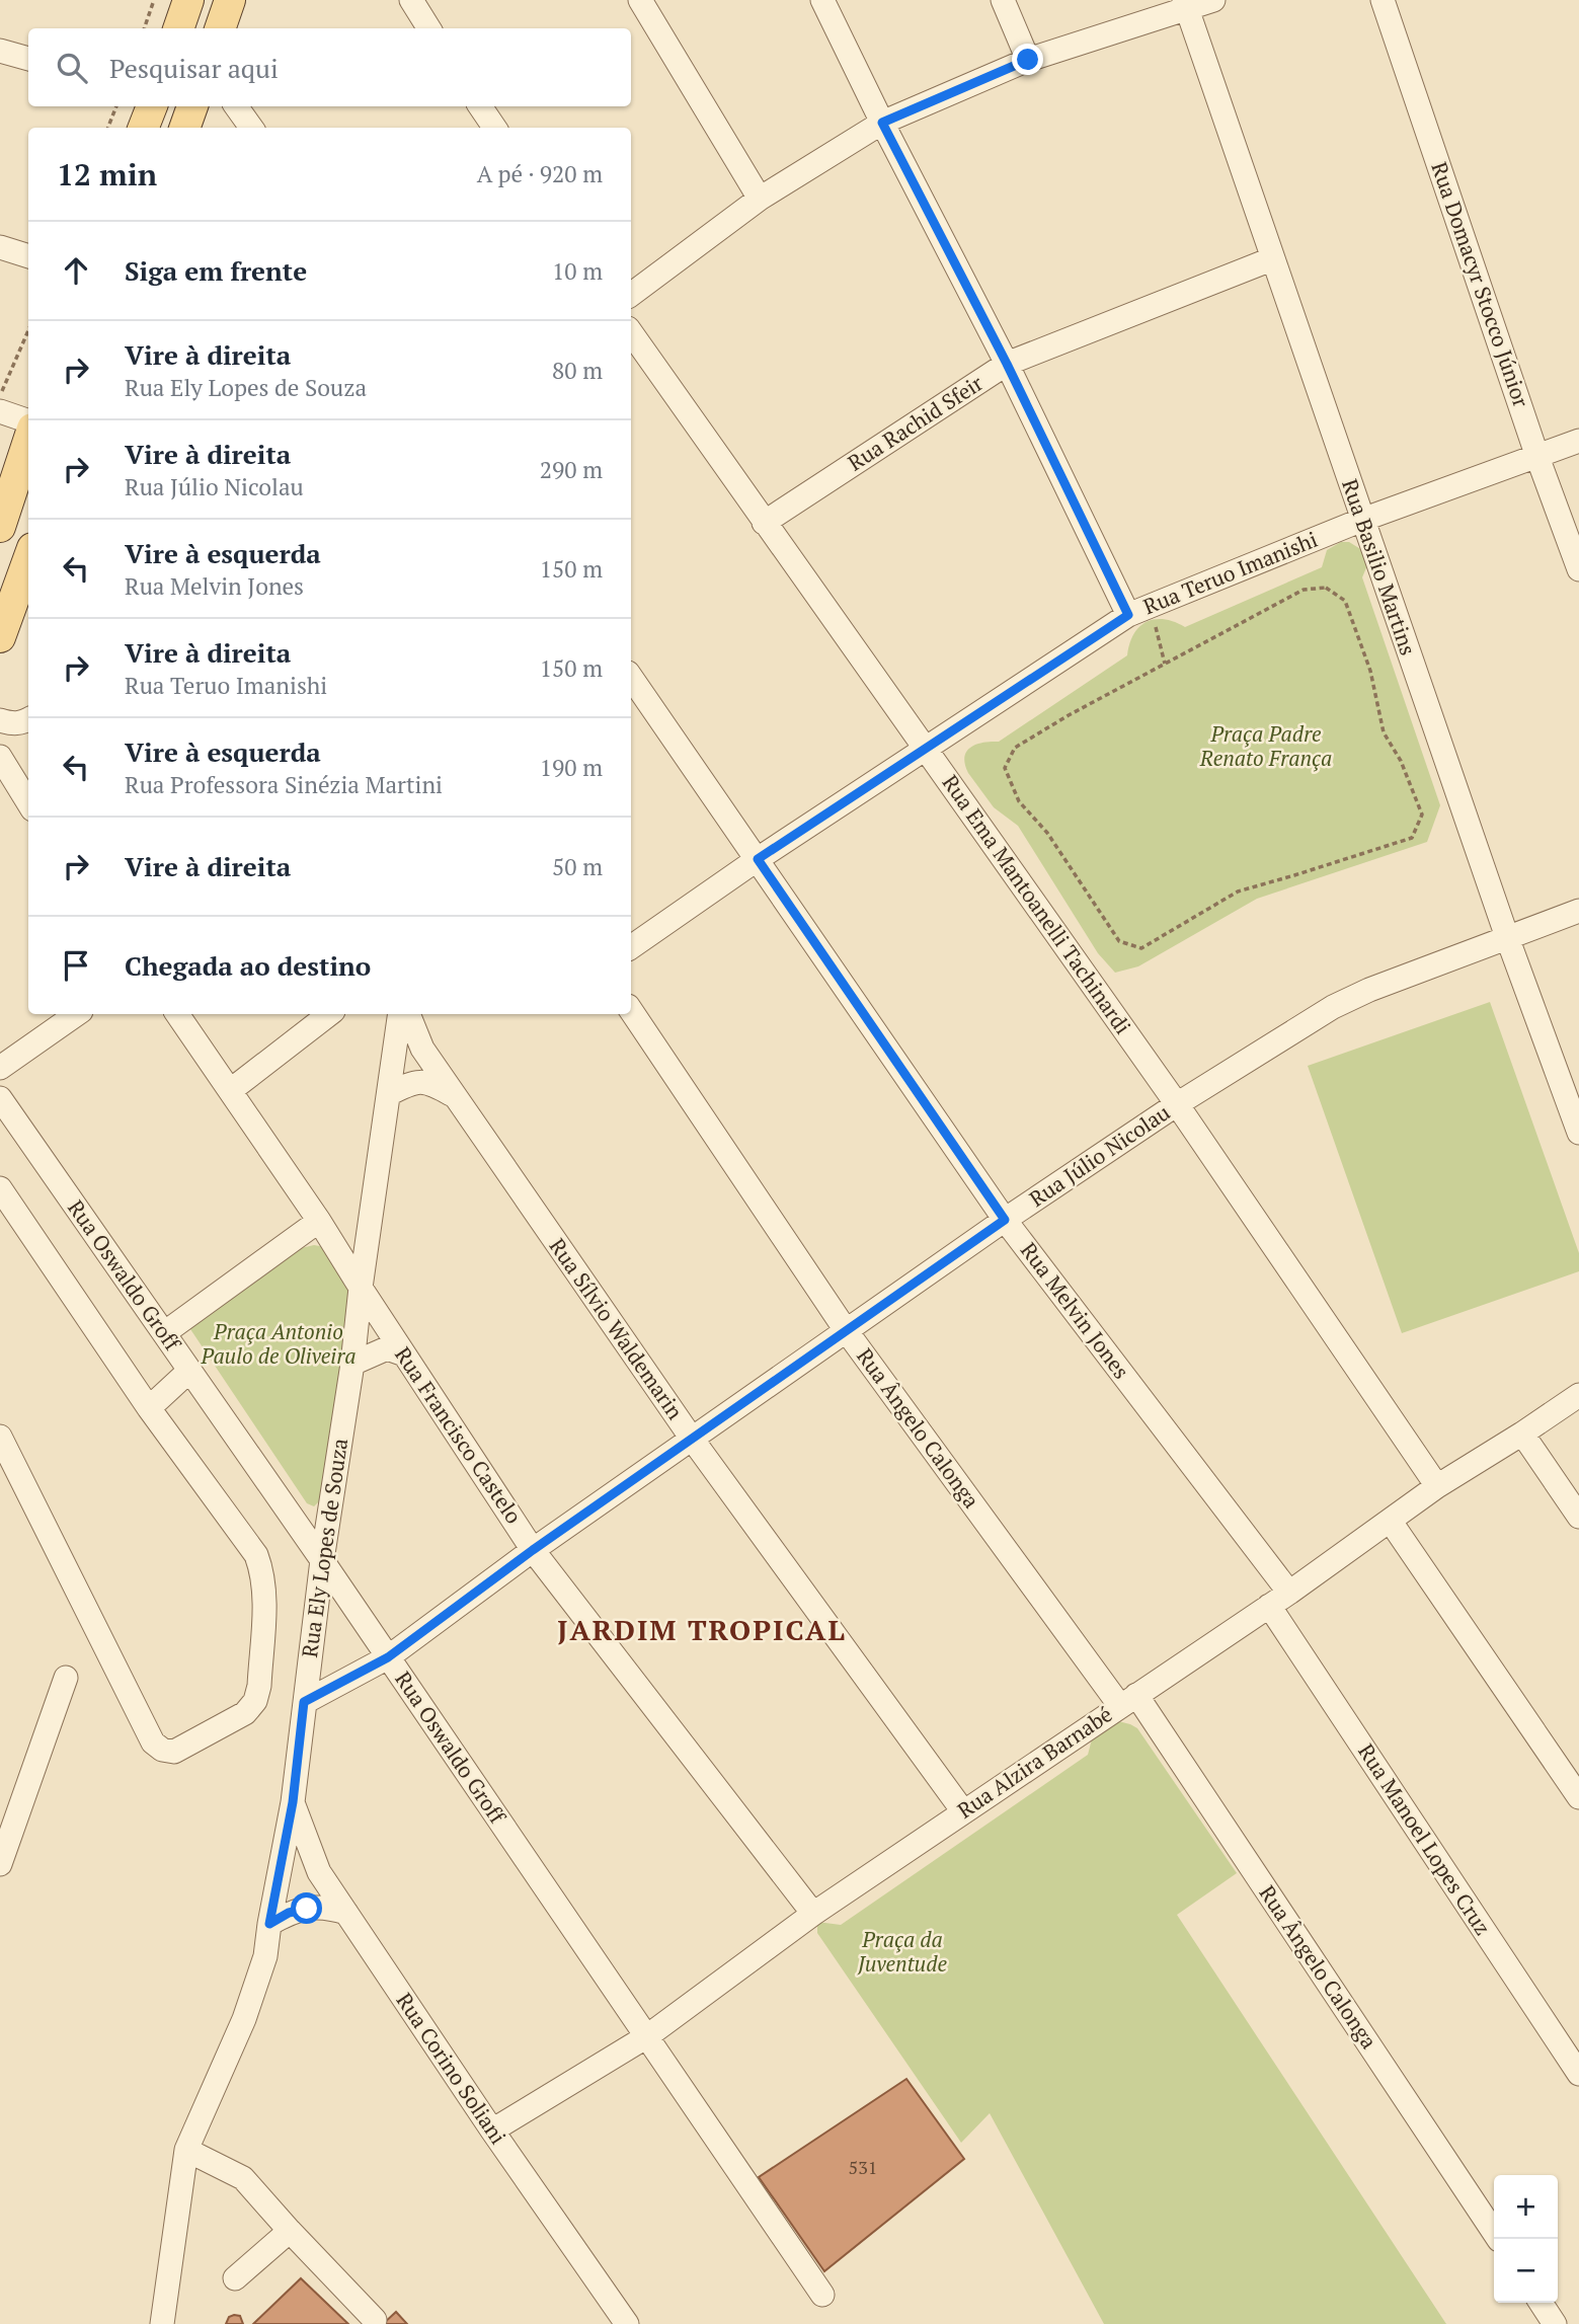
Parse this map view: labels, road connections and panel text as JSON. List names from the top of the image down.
{
  "streets": {
    "street": [
      "Rua Domacyr Stocco Júnior",
      "Rua Rachid Sfeir",
      "Rua Basilio Martins",
      "Rua Teruo Imanishi",
      "Rua Ema Mantoanelli Tachinardi",
      "Rua Júlio Nicolau",
      "Rua Oswaldo Groff",
      "Rua Melvin Jones",
      "Rua Sílvio Waldemarin",
      "Rua Ângelo Calonga",
      "Rua Francisco Castelo",
      "Rua Ely Lopes de Souza",
      "Rua Alzira Barnabé",
      "Rua Manoel Lopes Cruz",
      "Rua Corino Soliani"
    ]
  },
  "crossings": [
    ["Rua Domacyr Stocco Júnior", "Rua Teruo Imanishi"],
    ["Rua Rachid Sfeir", "Rua Basilio Martins"],
    ["Rua Rachid Sfeir", "Rua Ema Mantoanelli Tachinardi"],
    ["Rua Basilio Martins", "Rua Teruo Imanishi"],
    ["Rua Basilio Martins", "Rua Júlio Nicolau"],
    ["Rua Teruo Imanishi", "Rua Ema Mantoanelli Tachinardi"],
    ["Rua Teruo Imanishi", "Rua Melvin Jones"],
    ["Rua Ema Mantoanelli Tachinardi", "Rua Júlio Nicolau"],
    ["Rua Ema Mantoanelli Tachinardi", "Rua Alzira Barnabé"],
    ["Rua Júlio Nicolau", "Rua Oswaldo Groff"],
    ["Rua Júlio Nicolau", "Rua Melvin Jones"],
    ["Rua Júlio Nicolau", "Rua Sílvio Waldemarin"],
    ["Rua Júlio Nicolau", "Rua Ângelo Calonga"],
    ["Rua Júlio Nicolau", "Rua Francisco Castelo"],
    ["Rua Júlio Nicolau", "Rua Ely Lopes de Souza"],
    ["Rua Oswaldo Groff", "Rua Ely Lopes de Souza"],
    ["Rua Oswaldo Groff", "Rua Alzira Barnabé"],
    ["Rua Melvin Jones", "Rua Alzira Barnabé"],
    ["Rua Sílvio Waldemarin", "Rua Alzira Barnabé"],
    ["Rua Ângelo Calonga", "Rua Alzira Barnabé"],
    ["Rua Francisco Castelo", "Rua Ely Lopes de Souza"],
    ["Rua Francisco Castelo", "Rua Alzira Barnabé"],
    ["Rua Ely Lopes de Souza", "Rua Corino Soliani"],
    ["Rua Alzira Barnabé", "Rua Manoel Lopes Cruz"],
    ["Rua Alzira Barnabé", "Rua Corino Soliani"]
  ],
  "districts": ["JARDIM TROPICAL"],
  "parks": ["Praça Padre Renato França", "Praça Antonio Paulo de Oliveira", "Praça da Juventude"],
  "house_numbers": ["531"],
  "page": {
    "search": "Pesquisar aqui",
    "heading": ["12 min", "A pé · 920 m"],
    "list": [
      ["Siga em frente", "10 m"],
      ["Vire à direita", "Rua Ely Lopes de Souza", "80 m"],
      ["Vire à direita", "Rua Júlio Nicolau", "290 m"],
      ["Vire à esquerda", "Rua Melvin Jones", "150 m"],
      ["Vire à direita", "Rua Teruo Imanishi", "150 m"],
      ["Vire à esquerda", "Rua Professora Sinézia Martini", "190 m"],
      ["Vire à direita", "50 m"],
      "Chegada ao destino"
    ],
    "map_buttons": ["+", "−"]
  }
}
